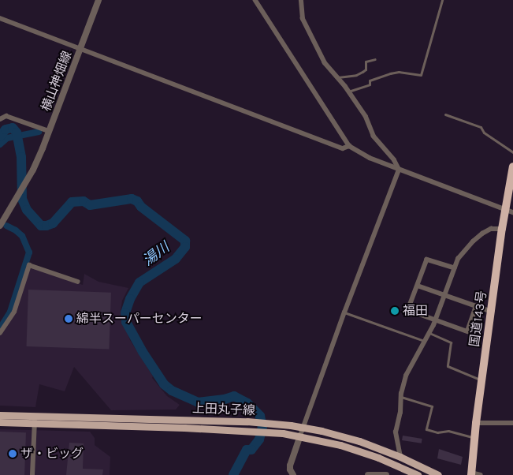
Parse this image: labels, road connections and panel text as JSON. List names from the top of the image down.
{
  "streets": {
    "highway": ["国道143号"],
    "main road": ["上田丸子線"],
    "street": ["横山神畑線"]
  },
  "water": ["湯川"],
  "places": ["福田", "綿半スーパーセンター", "ザ・ビッグ"]
}
